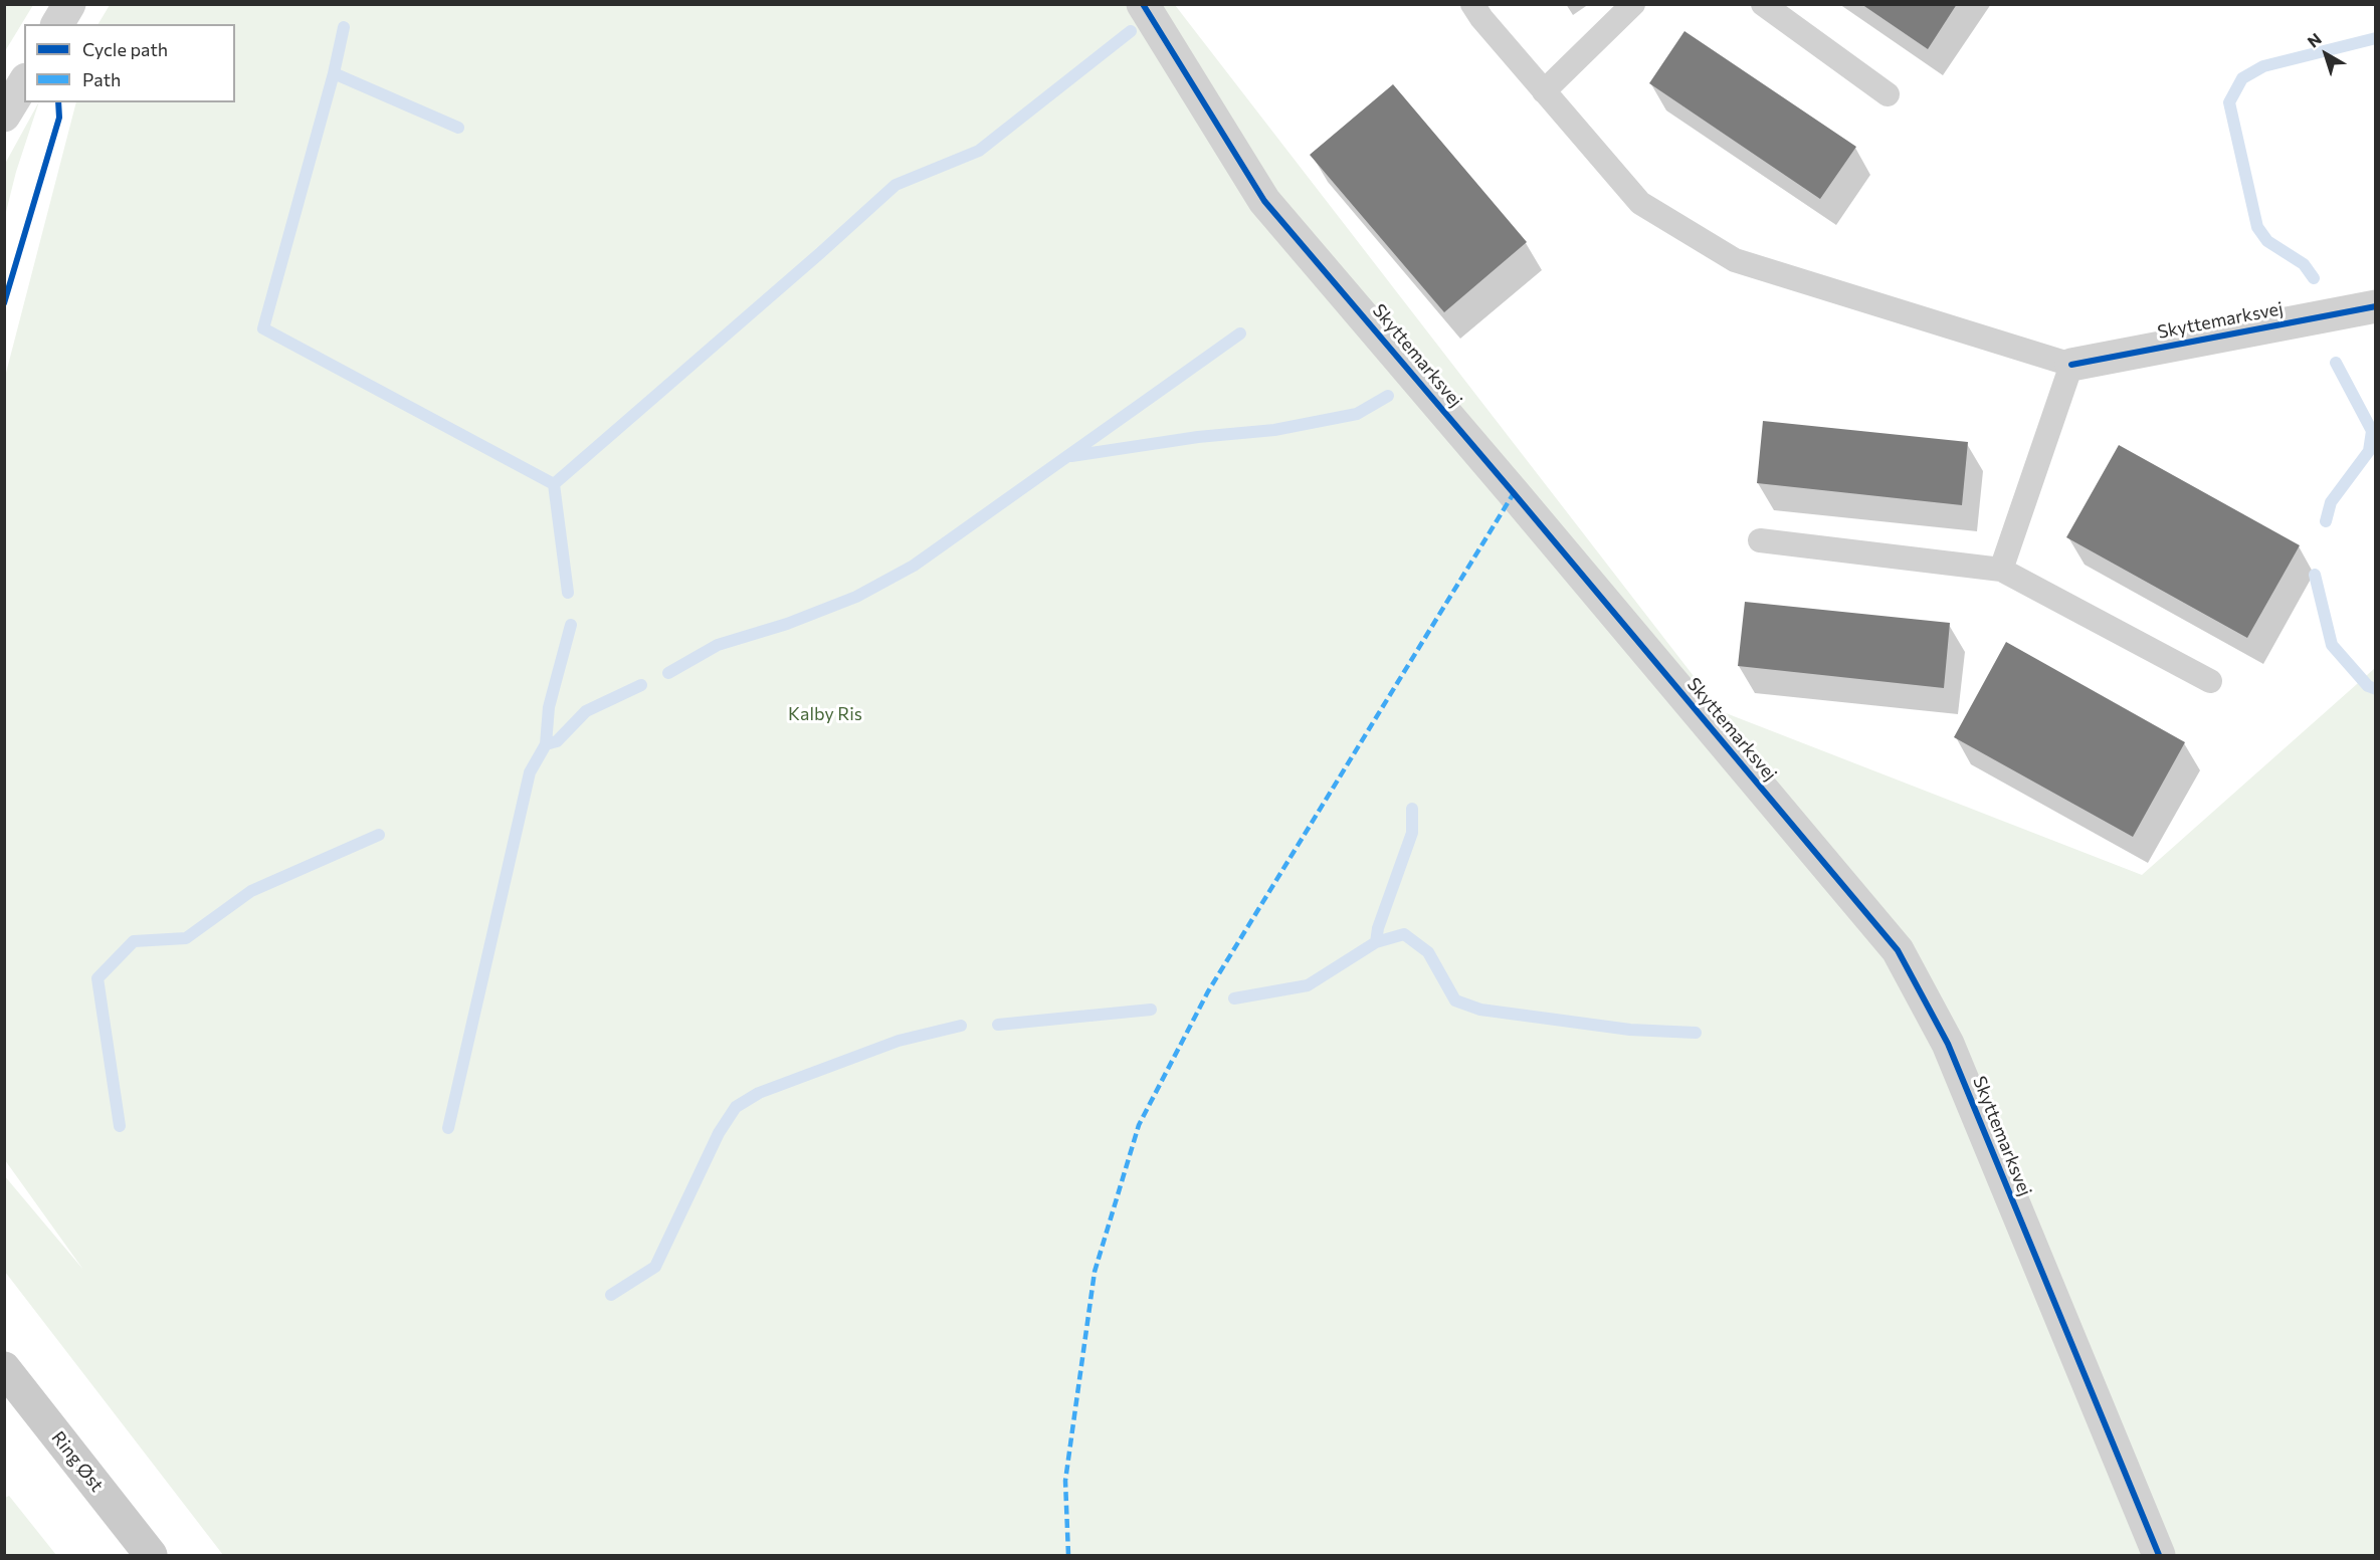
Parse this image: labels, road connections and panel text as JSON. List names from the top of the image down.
{
  "streets": {
    "main road": ["Ring Øst"],
    "street": ["Skyttemarksvej"]
  },
  "parks": ["Kalby Ris"],
  "legend": ["Cycle path", "Path"],
  "north": "top left"
}
